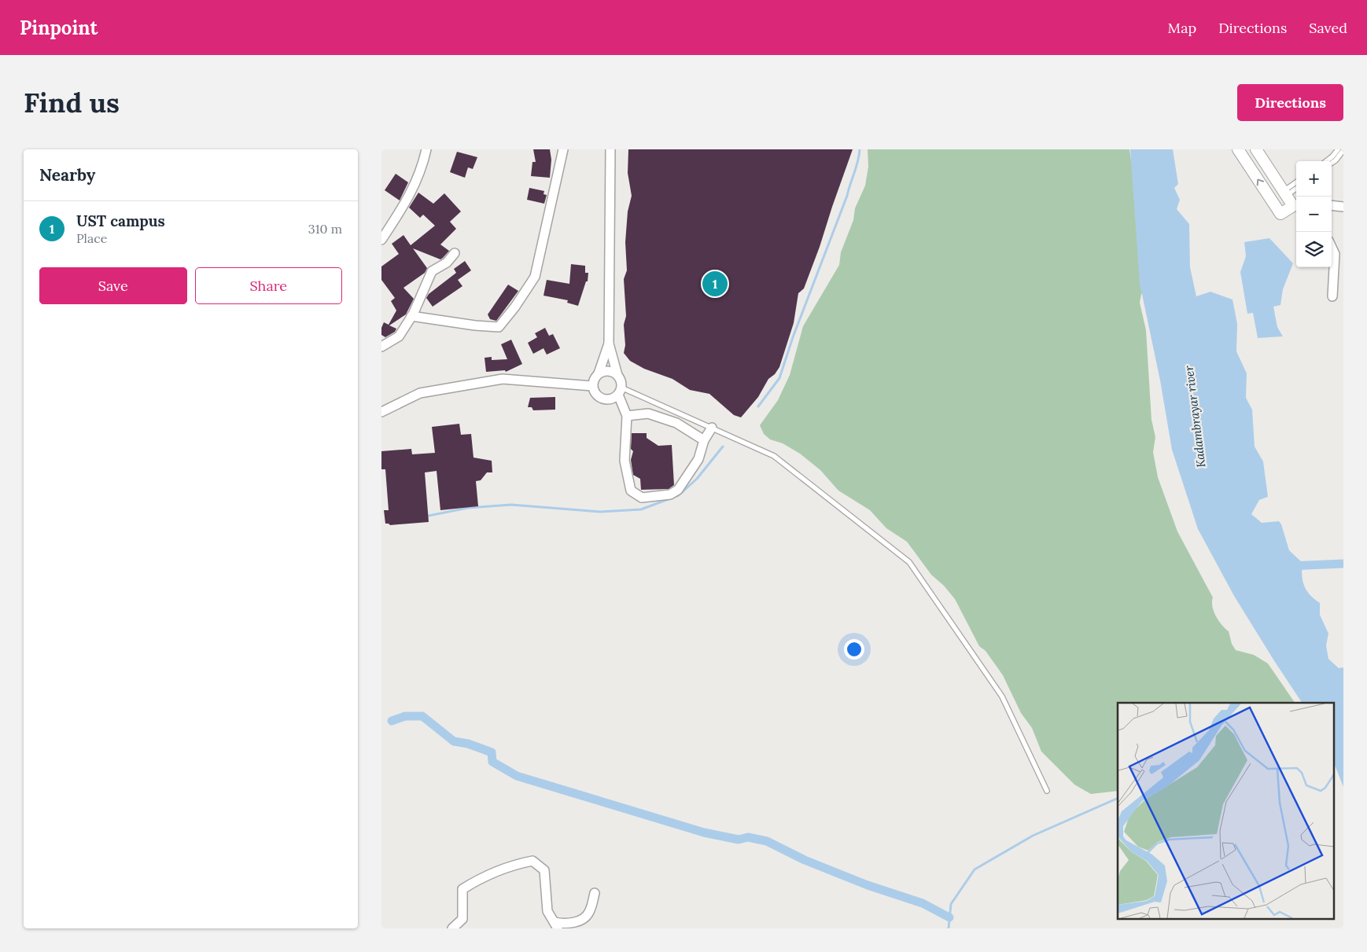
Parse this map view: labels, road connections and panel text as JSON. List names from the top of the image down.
{
  "water": ["Kadambrayar river"],
  "page": {
    "header": "Pinpoint",
    "nav": ["Map", "Directions", "Saved"],
    "buttons": [
      "Directions",
      ["Save", "Share"]
    ],
    "title": "Find us",
    "heading": "Nearby",
    "map_buttons": ["+", "−"],
    "list": [
      {
        "mark": "1",
        "name": "UST campus",
        "note": "Place",
        "value": "310 m"
      }
    ],
    "pins": "1"
  }
}
